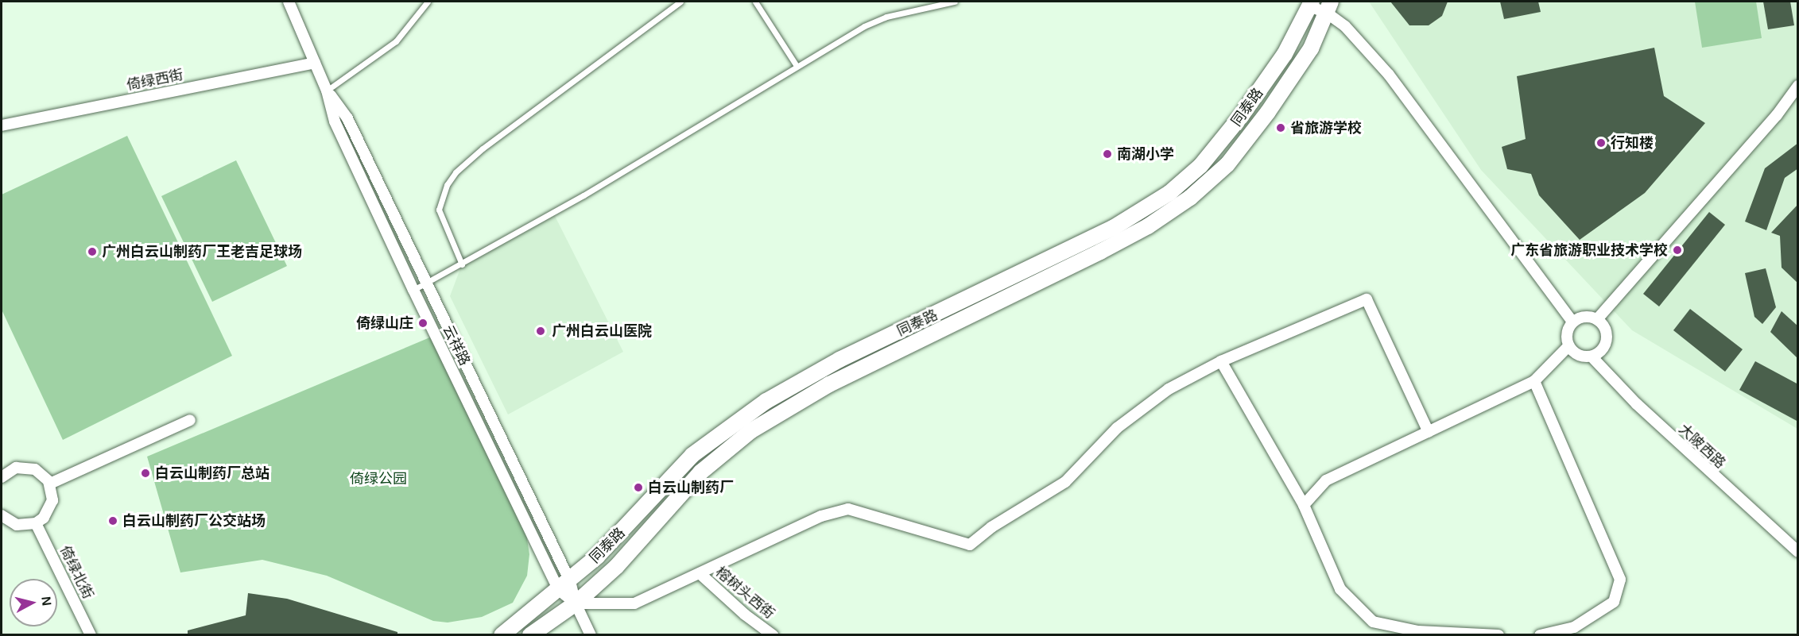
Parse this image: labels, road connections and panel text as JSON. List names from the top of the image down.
{
  "streets": {
    "main road": ["同泰路"],
    "street": [
      "倚绿西街",
      "云祥路",
      "大陂西路",
      "倚绿北街",
      "榕树头西街"
    ]
  },
  "crossings": [
    ["倚绿西街", "云祥路"],
    ["同泰路", "云祥路"]
  ],
  "parks": ["倚绿公园"],
  "places": [
    "省旅游学校",
    "行知楼",
    "南湖小学",
    "广东省旅游职业技术学校",
    "广州白云山制药厂王老吉足球场",
    "倚绿山庄",
    "广州白云山医院",
    "白云山制药厂总站",
    "白云山制药厂",
    "白云山制药厂公交站场"
  ],
  "north": "right"
}
